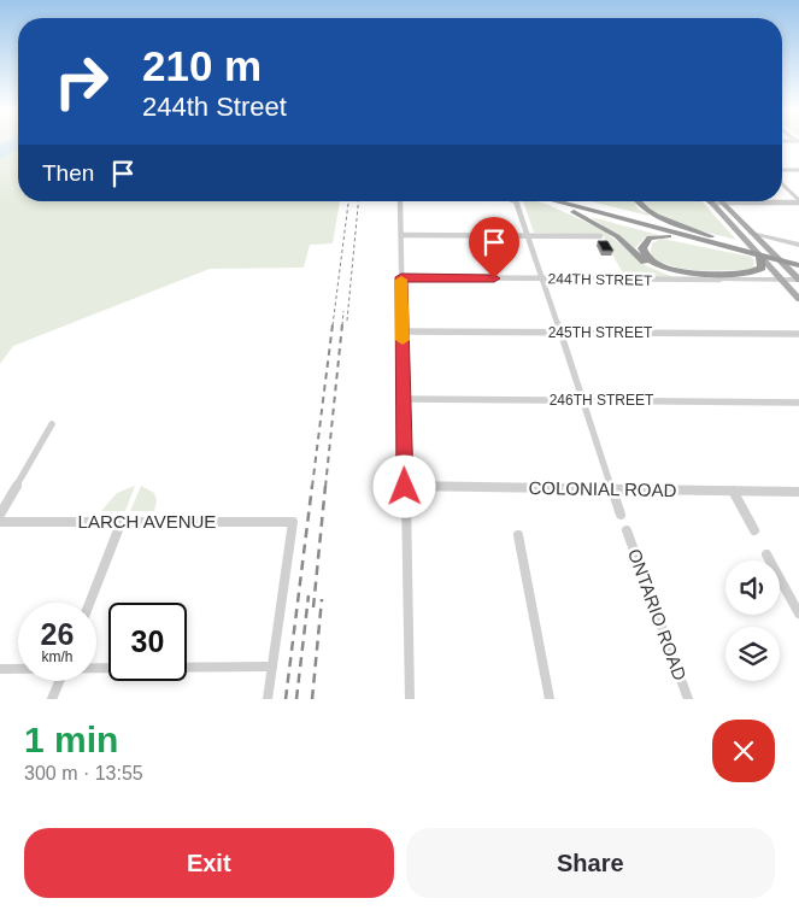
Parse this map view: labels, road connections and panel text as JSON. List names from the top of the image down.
{
  "streets": {
    "street": [
      "244TH STREET",
      "245TH STREET",
      "246TH STREET",
      "COLONIAL ROAD",
      "LARCH AVENUE",
      "ONTARIO ROAD"
    ]
  },
  "crossings": [
    ["246TH STREET", "COLONIAL ROAD"]
  ],
  "page": {
    "turn": ["210 m", "244th Street"],
    "then": "Then",
    "speed": "26 km/h",
    "limit": "30",
    "heading": ["1 min", "300 m · 13:55"],
    "buttons": ["Exit", "Share"]
  }
}
